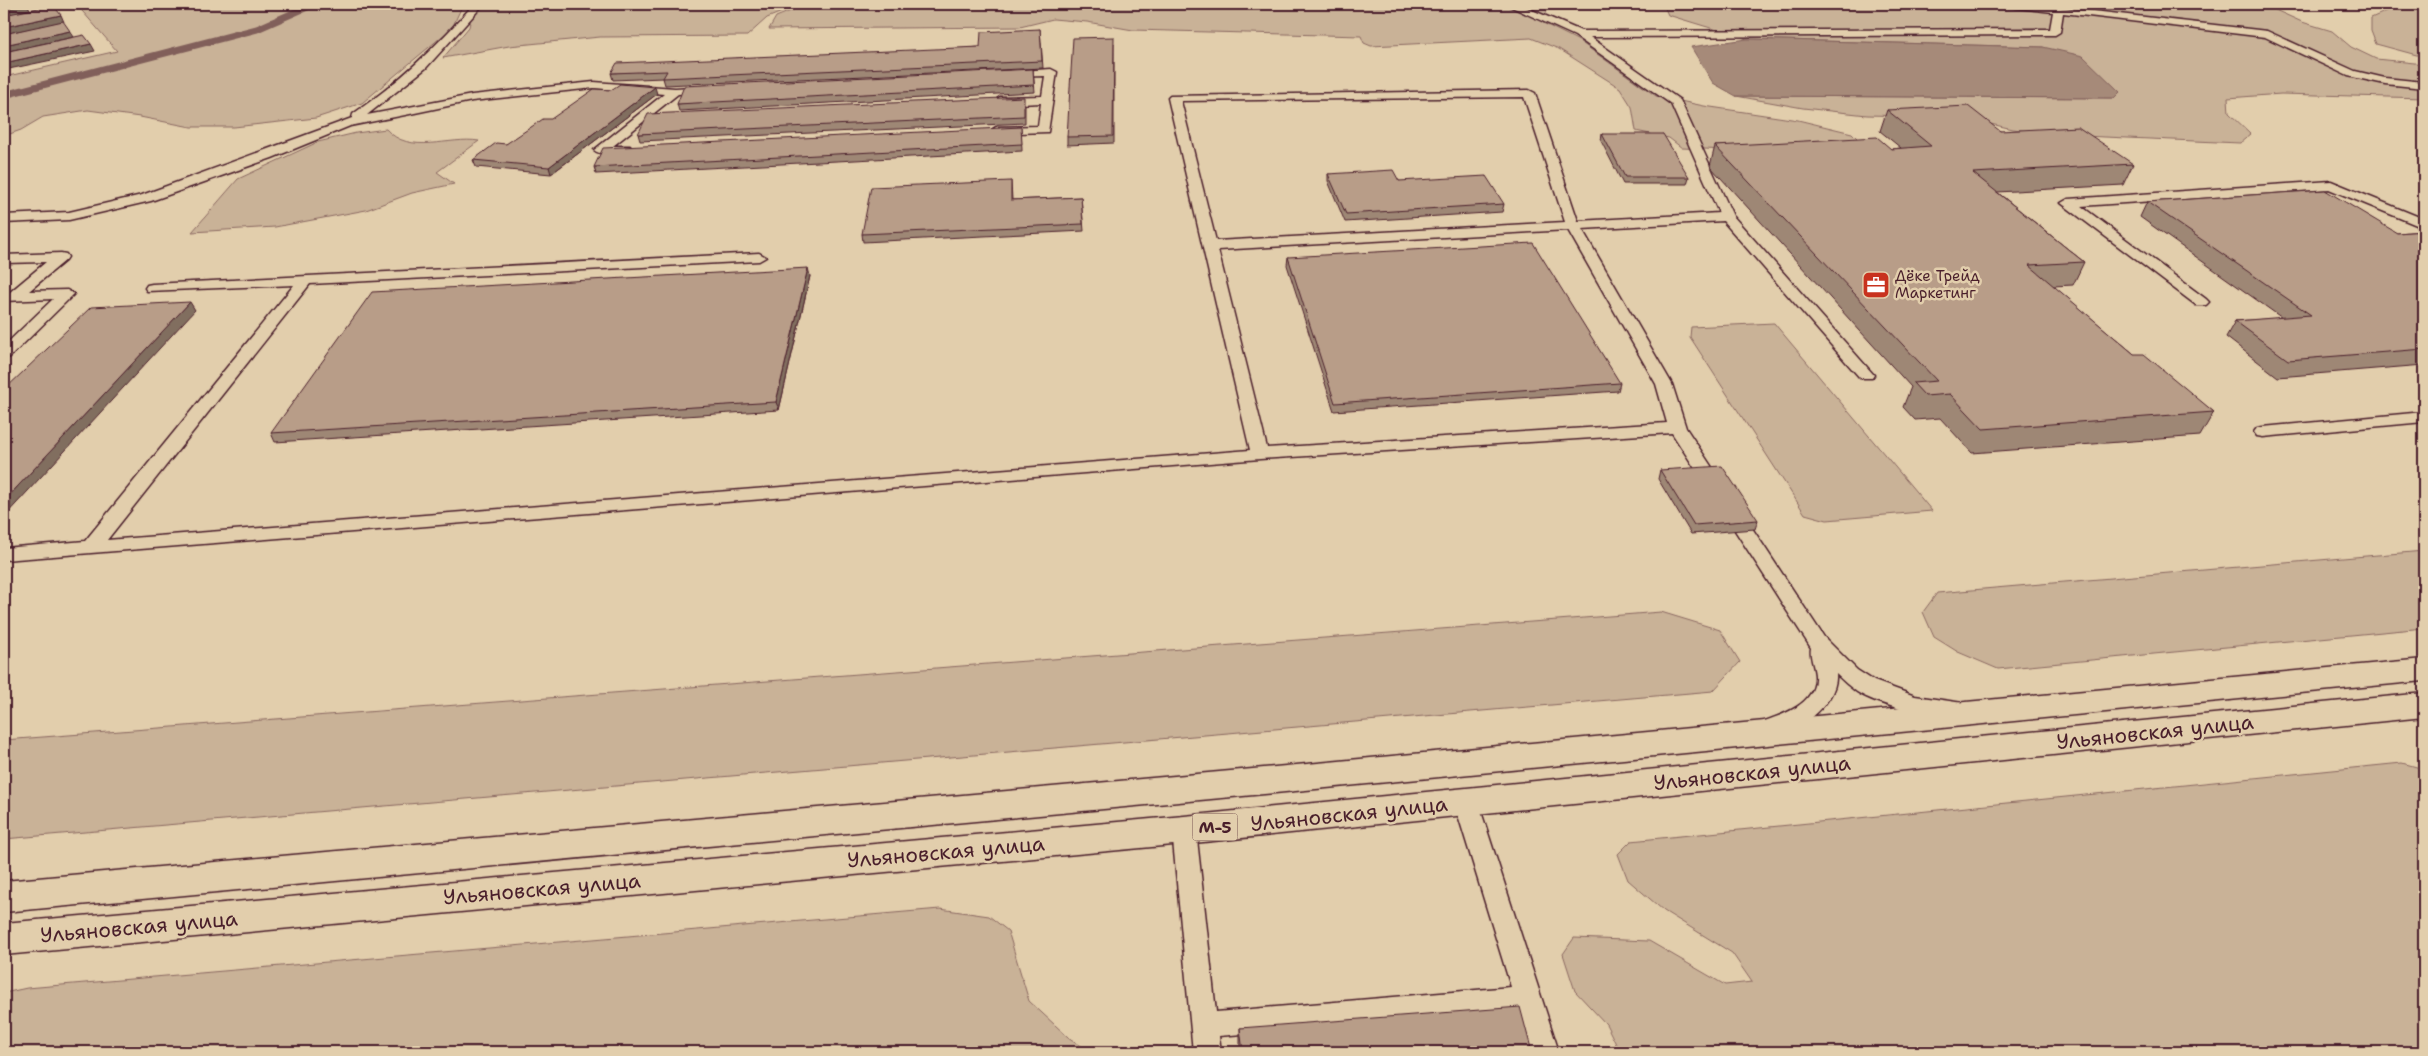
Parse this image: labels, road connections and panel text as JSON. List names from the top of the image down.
{
  "streets": {
    "highway": ["Ульяновская улица", "М-5"]
  },
  "places": {
    "office": ["Дёке Трейд Маркетинг"]
  }
}
